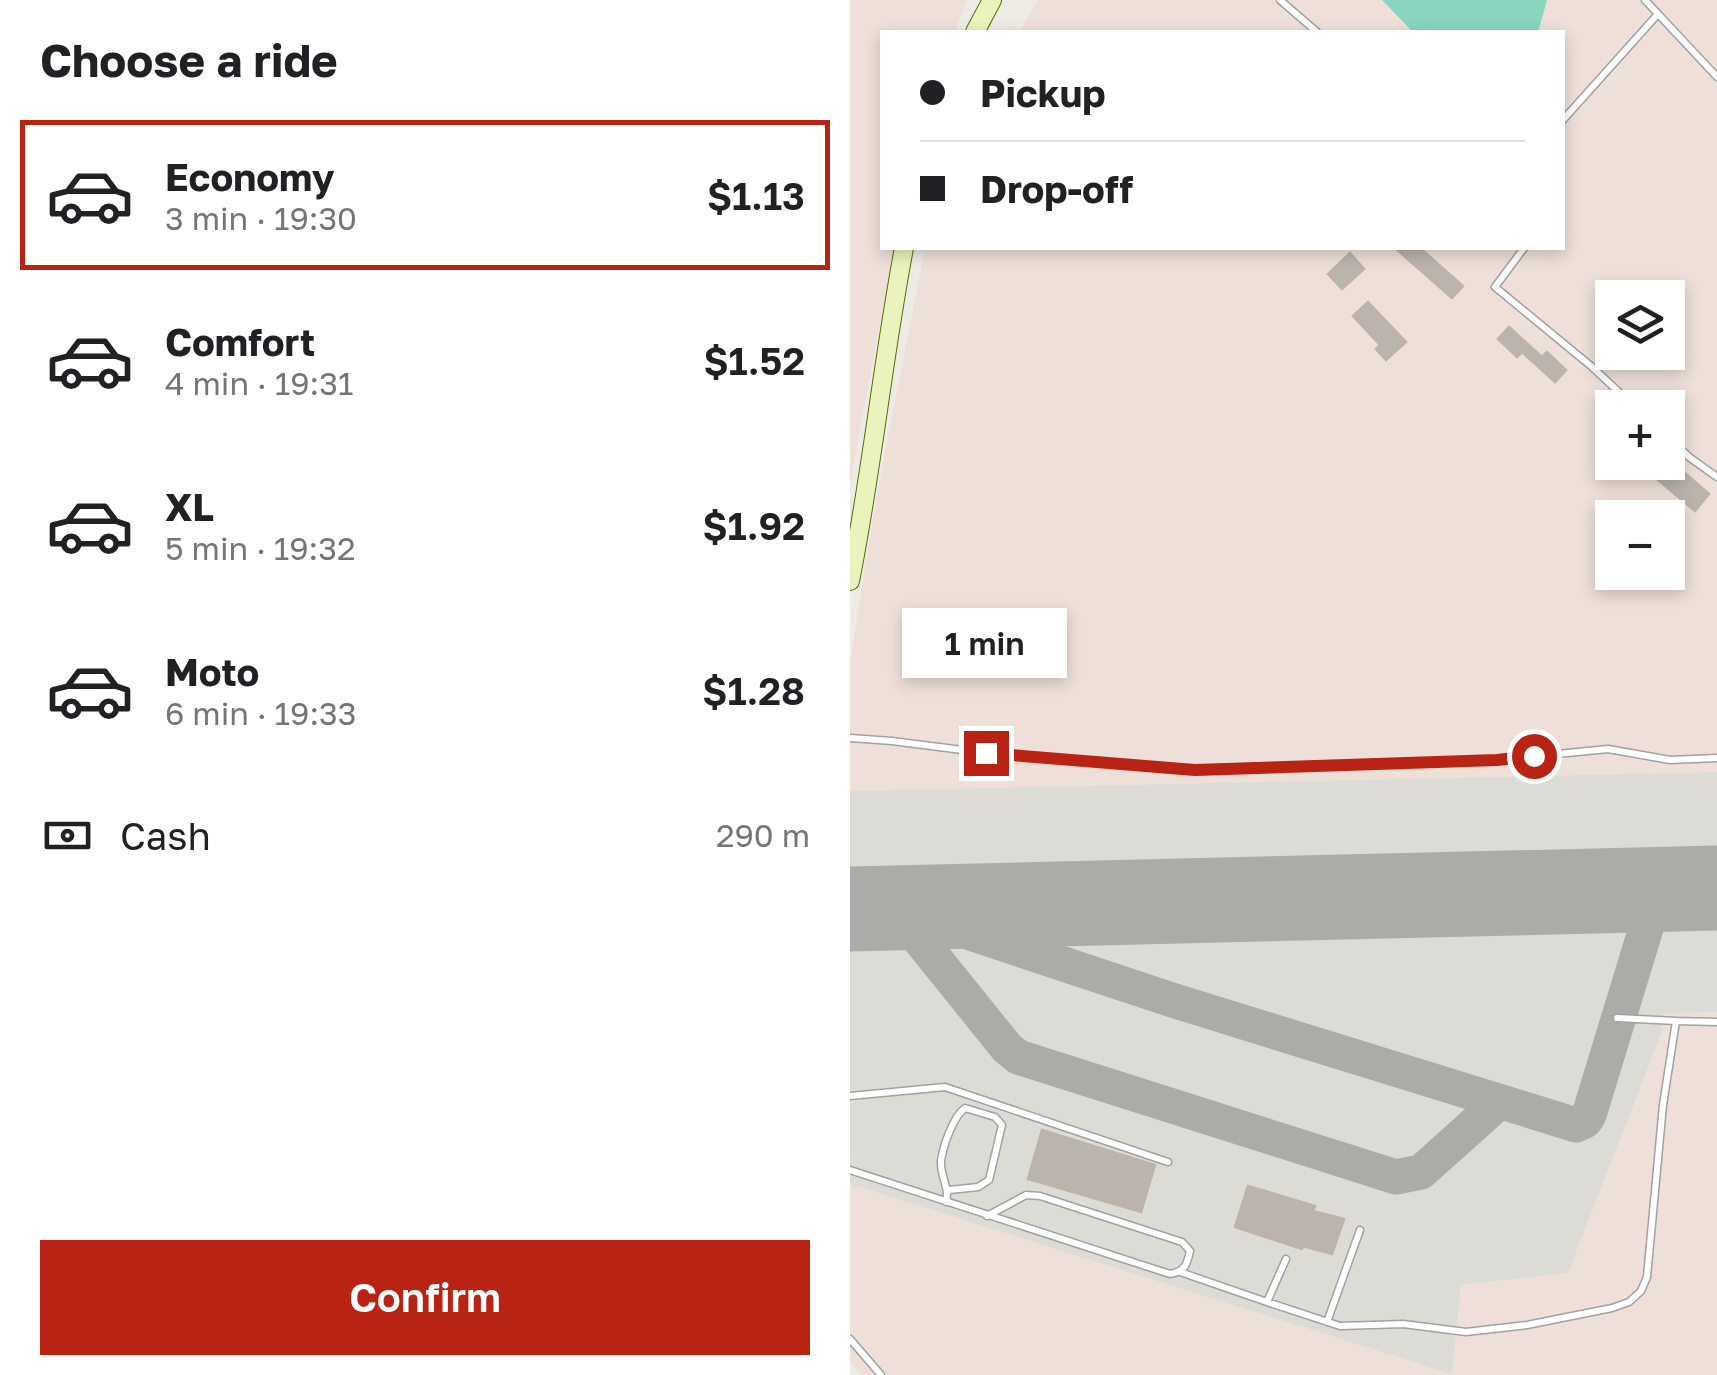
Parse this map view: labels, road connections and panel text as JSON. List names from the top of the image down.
{
  "page": {
    "heading": "Choose a ride",
    "banner": ["Pickup", "Drop-off"],
    "list": [
      {
        "name": "Economy",
        "note": "3 min · 19:30",
        "value": "$1.13"
      },
      {
        "name": "Comfort",
        "note": "4 min · 19:31",
        "value": "$1.52"
      },
      {
        "name": "XL",
        "note": "5 min · 19:32",
        "value": "$1.92"
      },
      {
        "name": "Moto",
        "note": "6 min · 19:33",
        "value": "$1.28"
      }
    ],
    "map_buttons": ["+", "−"],
    "bubble": "1 min",
    "pay": ["Cash", "290 m"],
    "buttons": "Confirm"
  }
}
